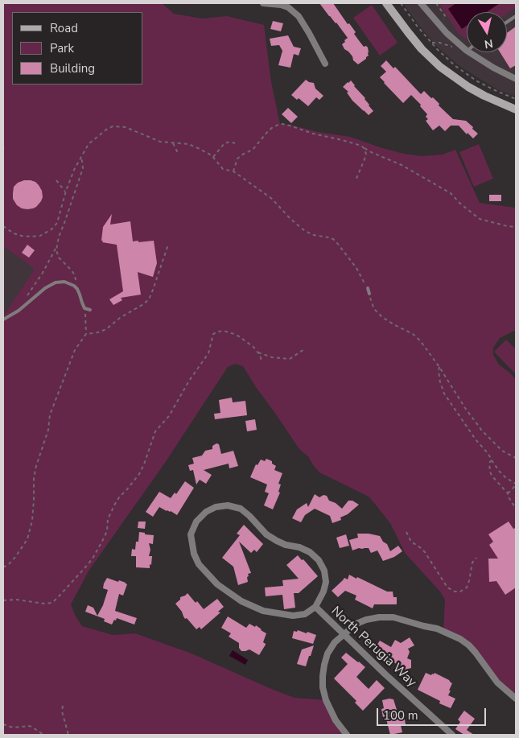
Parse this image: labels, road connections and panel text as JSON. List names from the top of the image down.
{
  "streets": {
    "street": ["North Perugia Way"]
  },
  "legend": ["Road", "Park", "Building"],
  "scale_bar": "100 m",
  "north": "bottom"
}
